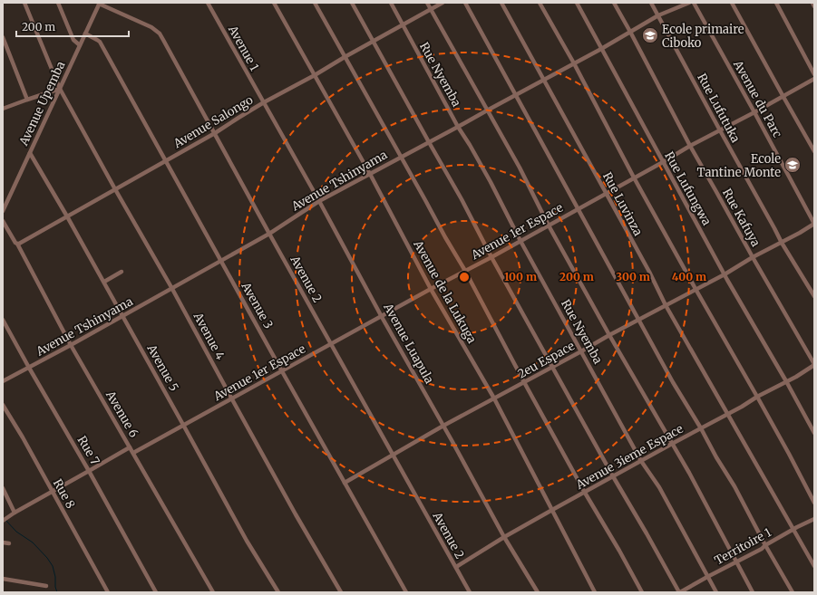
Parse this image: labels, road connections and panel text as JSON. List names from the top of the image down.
{
  "streets": {
    "street": [
      "Avenue 1",
      "Rue Nyemba",
      "Avenue du Parc",
      "Avenue Upemba",
      "Rue Lufutuka",
      "Avenue Salongo",
      "Avenue Tshinyama",
      "Rue Lufungwa",
      "Rue Luvinza",
      "Rue Kafuya",
      "Avenue 1er Espace",
      "Avenue 2",
      "Avenue de la Lukuga",
      "Avenue 3",
      "Avenue 4",
      "Avenue Luapula",
      "2eu Espace",
      "Avenue 5",
      "Avenue 6",
      "Rue 7",
      "Avenue 3ieme Espace",
      "Rue 8",
      "Territoire 1"
    ]
  },
  "crossings": [
    ["Avenue 1", "Avenue Salongo"],
    ["Avenue 1", "Avenue Luapula"],
    ["Rue Nyemba", "Avenue Salongo"],
    ["Rue Nyemba", "Avenue Tshinyama"],
    ["Rue Nyemba", "Avenue 1er Espace"],
    ["Rue Nyemba", "2eu Espace"],
    ["Rue Nyemba", "Avenue 3ieme Espace"],
    ["Rue Nyemba", "Territoire 1"],
    ["Avenue du Parc", "Avenue 1er Espace"],
    ["Avenue du Parc", "2eu Espace"],
    ["Avenue Upemba", "Avenue 2"],
    ["Avenue Upemba", "Avenue 3"],
    ["Avenue Upemba", "Avenue 4"],
    ["Avenue Upemba", "Avenue 5"],
    ["Rue Lufutuka", "Avenue Tshinyama"],
    ["Rue Lufutuka", "Avenue 1er Espace"],
    ["Rue Lufutuka", "2eu Espace"],
    ["Avenue Salongo", "Avenue 2"],
    ["Avenue Salongo", "Avenue de la Lukuga"],
    ["Avenue Salongo", "Avenue 3"],
    ["Avenue Salongo", "Avenue 4"],
    ["Avenue Salongo", "Avenue Luapula"],
    ["Avenue Salongo", "Avenue 5"],
    ["Avenue Salongo", "Avenue 6"],
    ["Avenue Tshinyama", "Rue Lufungwa"],
    ["Avenue Tshinyama", "Rue Luvinza"],
    ["Avenue Tshinyama", "Rue Kafuya"],
    ["Avenue Tshinyama", "Avenue 2"],
    ["Avenue Tshinyama", "Avenue de la Lukuga"],
    ["Avenue Tshinyama", "Avenue 3"],
    ["Avenue Tshinyama", "Avenue 4"],
    ["Avenue Tshinyama", "Avenue Luapula"],
    ["Avenue Tshinyama", "Avenue 5"],
    ["Avenue Tshinyama", "Avenue 6"],
    ["Avenue Tshinyama", "Rue 7"],
    ["Rue Lufungwa", "Avenue 1er Espace"],
    ["Rue Lufungwa", "2eu Espace"],
    ["Rue Lufungwa", "Avenue 3ieme Espace"],
    ["Rue Luvinza", "Avenue 1er Espace"],
    ["Rue Luvinza", "2eu Espace"],
    ["Rue Luvinza", "Avenue 3ieme Espace"],
    ["Rue Luvinza", "Territoire 1"],
    ["Rue Kafuya", "Avenue 1er Espace"],
    ["Rue Kafuya", "2eu Espace"],
    ["Rue Kafuya", "Avenue 3ieme Espace"],
    ["Avenue 1er Espace", "Avenue 2"],
    ["Avenue 1er Espace", "Avenue de la Lukuga"],
    ["Avenue 1er Espace", "Avenue 3"],
    ["Avenue 1er Espace", "Avenue 4"],
    ["Avenue 1er Espace", "Avenue Luapula"],
    ["Avenue 1er Espace", "Avenue 5"],
    ["Avenue 1er Espace", "Avenue 6"],
    ["Avenue 2", "2eu Espace"],
    ["Avenue 2", "Avenue 3ieme Espace"],
    ["Avenue de la Lukuga", "2eu Espace"],
    ["Avenue de la Lukuga", "Avenue 3ieme Espace"],
    ["Avenue 3", "2eu Espace"],
    ["Avenue Luapula", "2eu Espace"],
    ["Avenue Luapula", "Avenue 3ieme Espace"]
  ],
  "places": {
    "school or university": ["Ecole primaire Ciboko", "Ecole Tantine Monte"]
  },
  "scale_bar": "200 m",
  "rings": [
    "100 m",
    "200 m",
    "300 m",
    "400 m"
  ]
}
